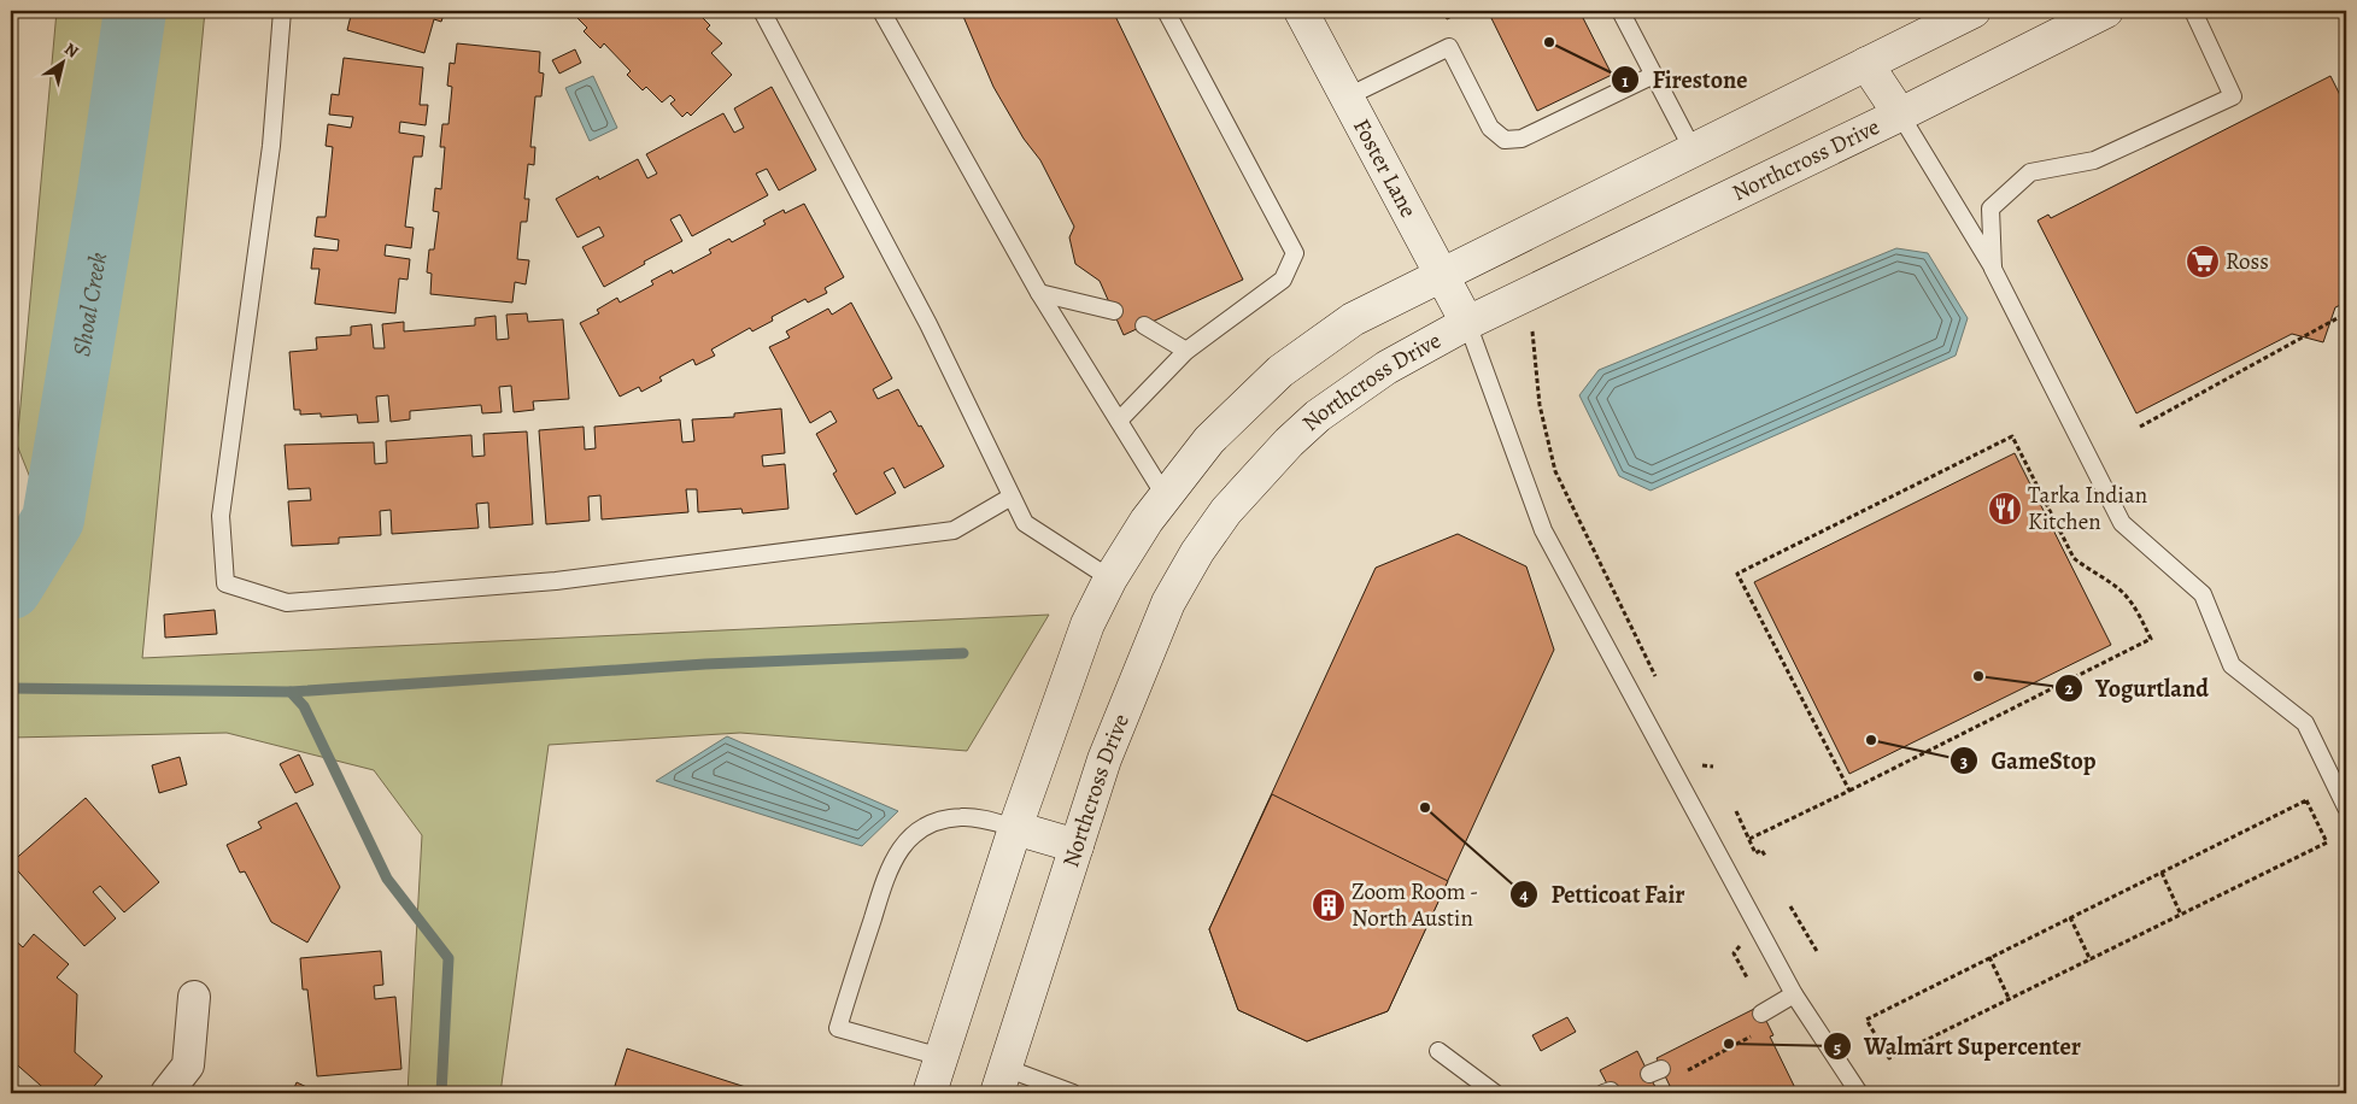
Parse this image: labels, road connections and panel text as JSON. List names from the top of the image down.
{
  "streets": {
    "street": ["Northcross Drive", "Foster Lane"]
  },
  "crossings": [
    ["Northcross Drive", "Foster Lane"]
  ],
  "water": ["Shoal Creek"],
  "places": {
    "other": [
      "Firestone",
      "Yogurtland",
      "GameStop",
      "Petticoat Fair",
      "Walmart Supercenter"
    ],
    "supermarket": ["Ross"],
    "restaurant": ["Tarka Indian Kitchen"],
    "building": ["Zoom Room - North Austin"]
  },
  "north": "top right"
}
